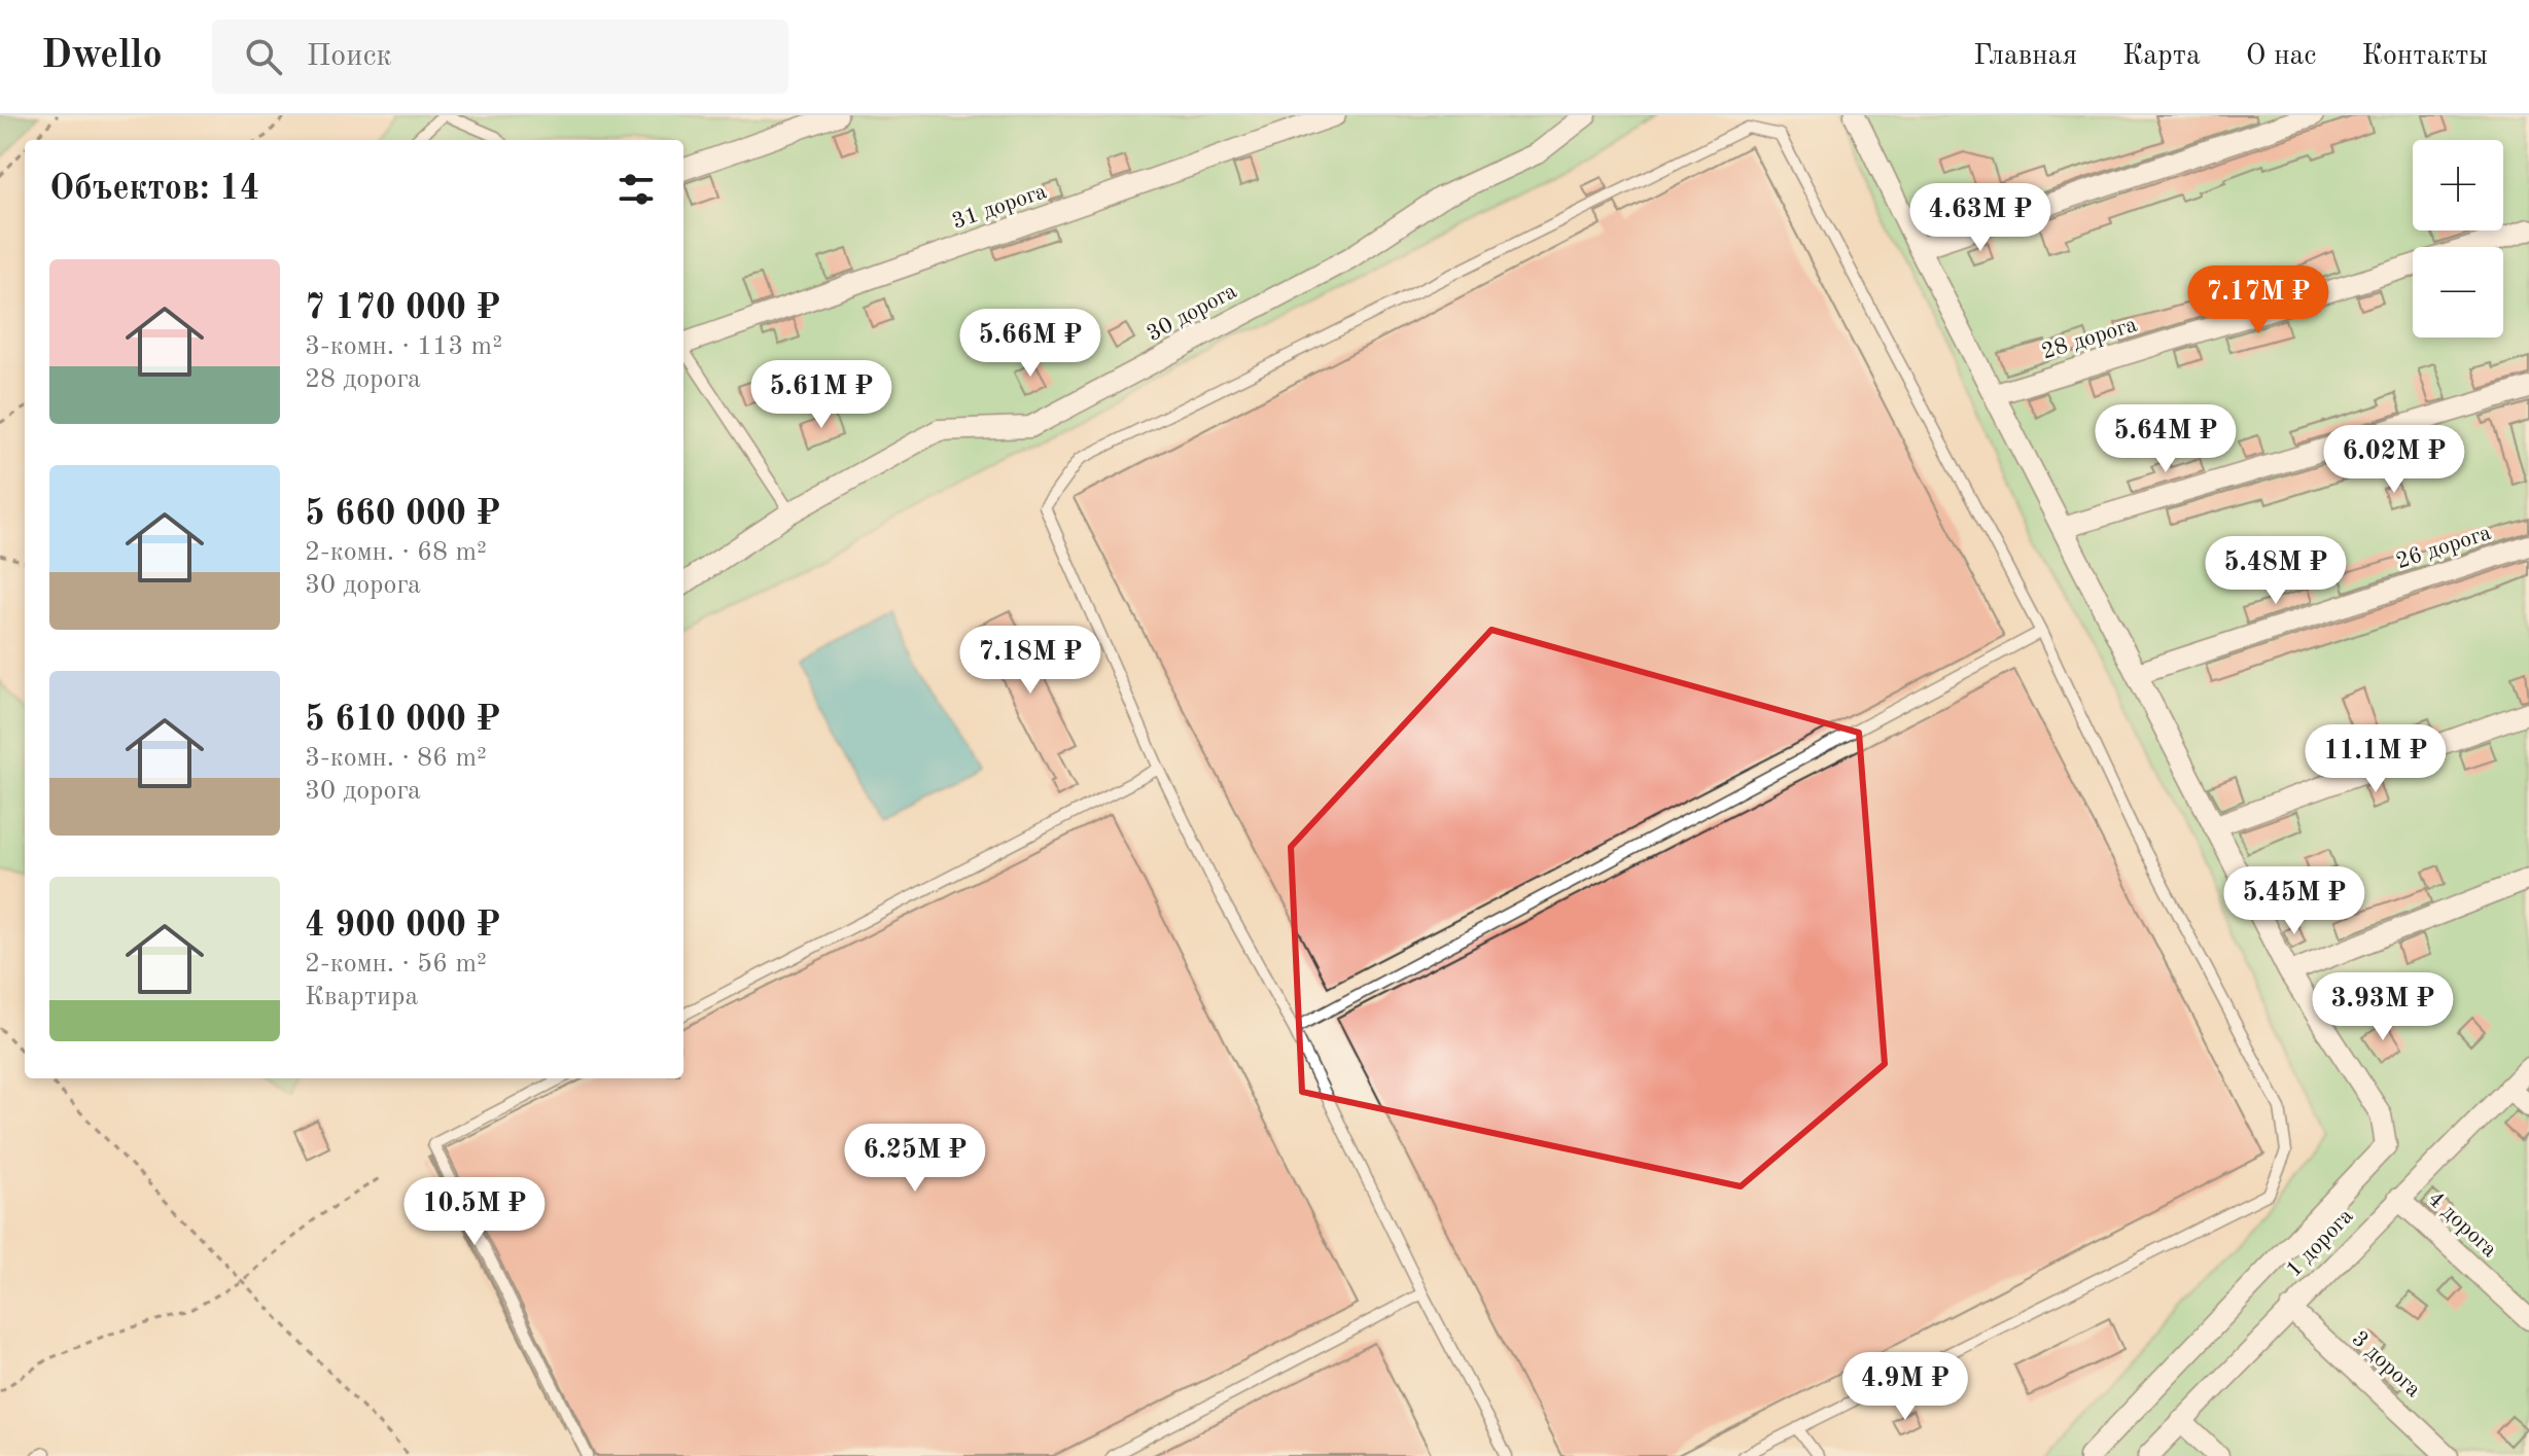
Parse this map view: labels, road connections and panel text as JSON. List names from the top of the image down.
{
  "streets": {
    "street": [
      "31 дорога",
      "30 дорога",
      "28 дорога",
      "26 дорога",
      "4 дорога",
      "1 дорога",
      "3 дорога"
    ]
  },
  "crossings": [
    ["4 дорога", "1 дорога"],
    ["1 дорога", "3 дорога"]
  ],
  "page": {
    "header": "Dwello",
    "search": "Поиск",
    "nav": [
      "Главная",
      "Карта",
      "О нас",
      "Контакты"
    ],
    "map_buttons": ["+", "−"],
    "heading": "Объектов: 14",
    "price": [
      "4.63M ₽",
      "7.17M ₽",
      "5.66M ₽",
      "5.61M ₽",
      "5.64M ₽",
      "6.02M ₽",
      "5.48M ₽",
      "7.18M ₽",
      "11.1M ₽",
      "5.45M ₽",
      "3.93M ₽",
      "6.25M ₽",
      "10.5M ₽",
      "4.9M ₽"
    ],
    "list": [
      {
        "name": "7 170 000 ₽",
        "note": "3-комн. · 113 m² · 28 дорога"
      },
      {
        "name": "5 660 000 ₽",
        "note": "2-комн. · 68 m² · 30 дорога"
      },
      {
        "name": "5 610 000 ₽",
        "note": "3-комн. · 86 m² · 30 дорога"
      },
      {
        "name": "4 900 000 ₽",
        "note": "2-комн. · 56 m² · Квартира"
      }
    ]
  }
}
